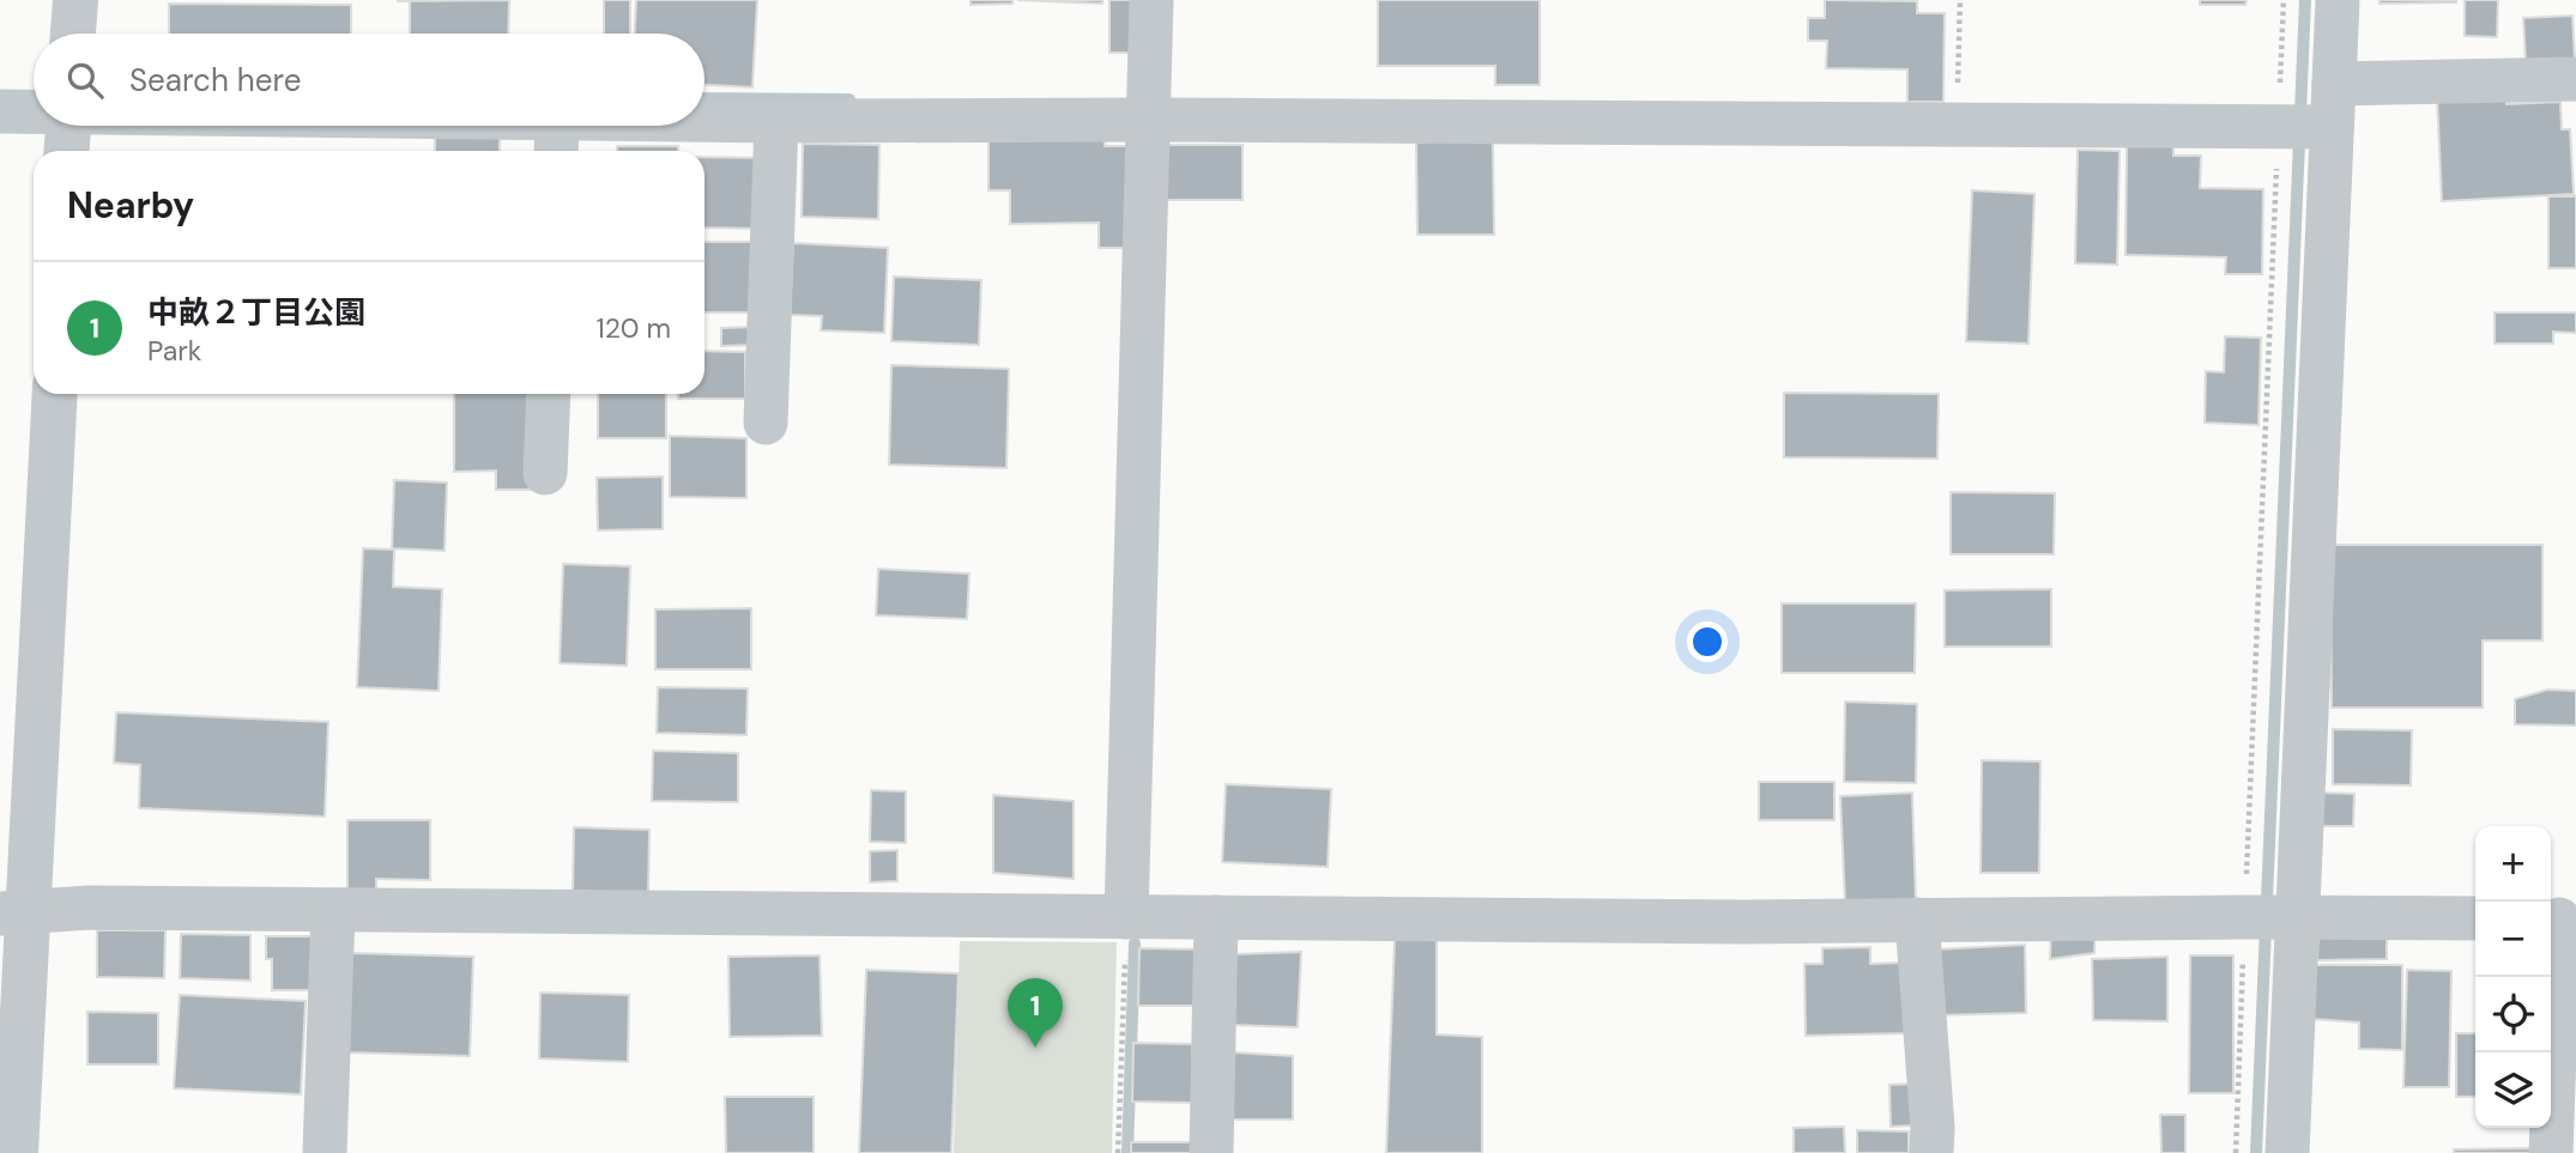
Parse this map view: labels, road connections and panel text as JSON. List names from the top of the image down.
{
  "page": {
    "search": "Search here",
    "heading": "Nearby",
    "list": [
      {
        "mark": "1",
        "name": "中畝２丁目公園",
        "note": "Park",
        "value": "120 m"
      }
    ],
    "map_buttons": ["+", "−"],
    "pins": "1"
  }
}
